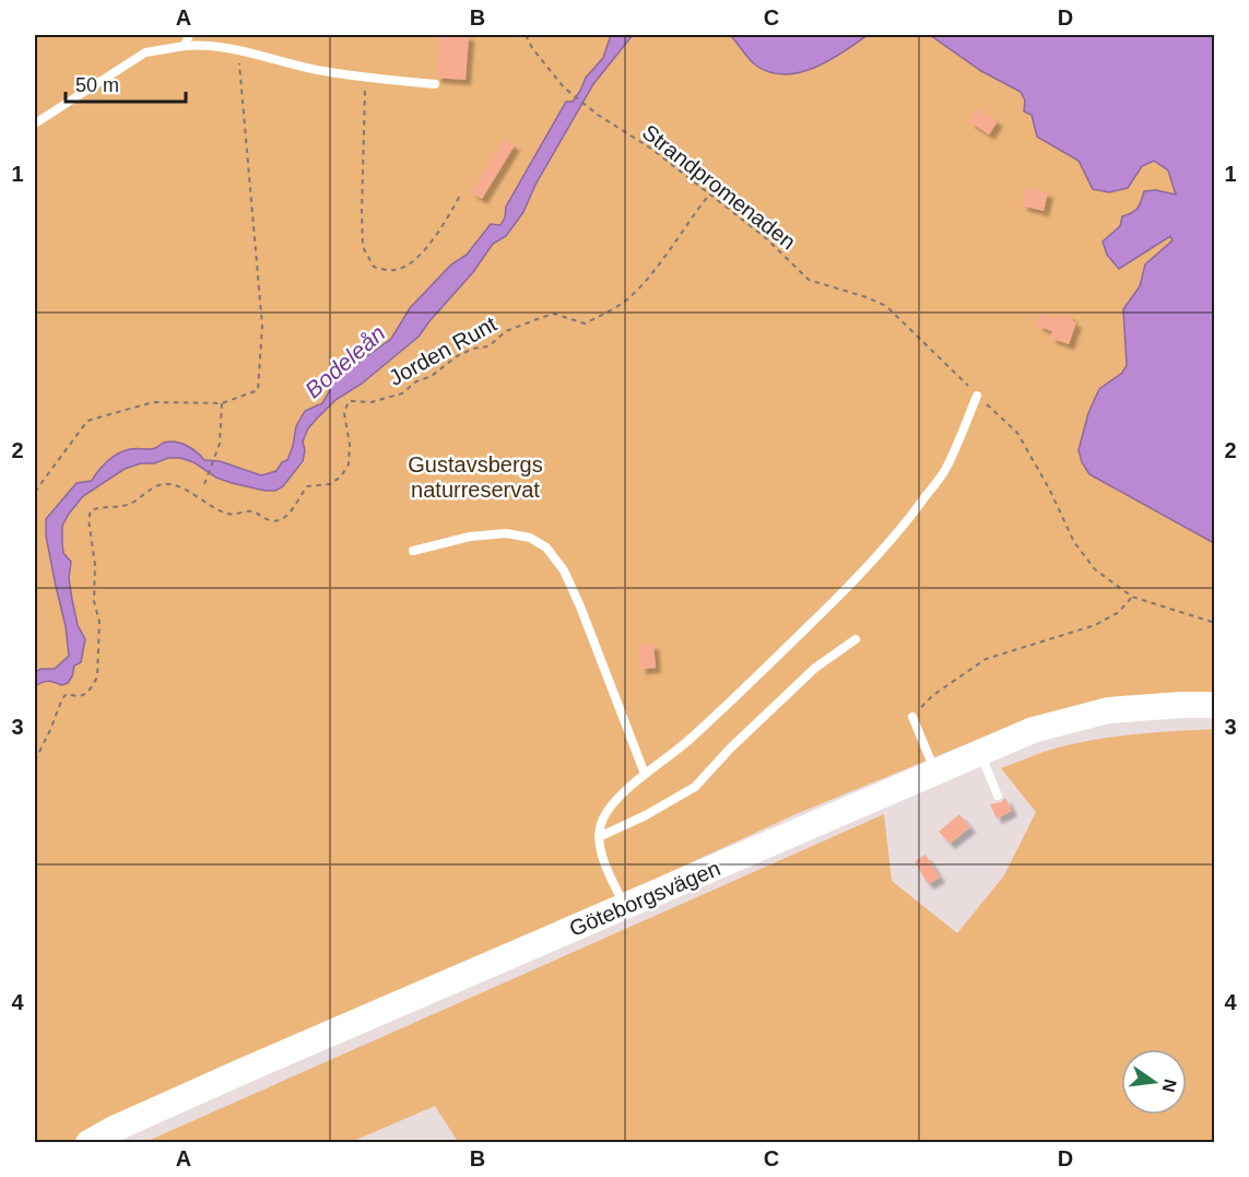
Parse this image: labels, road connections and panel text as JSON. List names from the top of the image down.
{
  "streets": {
    "street": ["Göteborgsvägen"],
    "path": ["Strandpromenaden", "Jorden Runt"]
  },
  "crossings": [
    ["Strandpromenaden", "Jorden Runt"]
  ],
  "water": ["Bodeleån"],
  "parks": ["Gustavsbergs naturreservat"],
  "scale_bar": "50 m",
  "north": "right",
  "grid": {
    "columns": [
      "A",
      "B",
      "C",
      "D"
    ],
    "rows": [
      "1",
      "2",
      "3",
      "4"
    ]
  }
}
